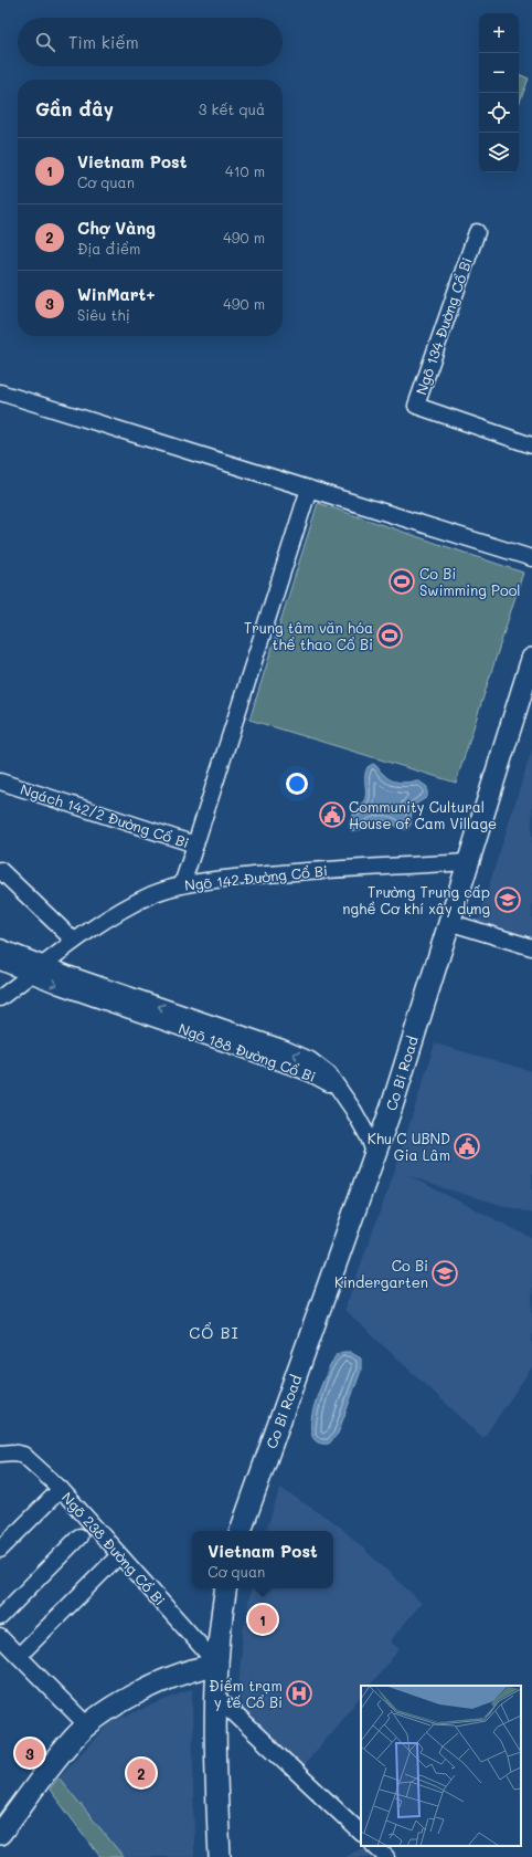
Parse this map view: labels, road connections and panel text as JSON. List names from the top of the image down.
{
  "streets": {
    "main road": ["Co Bi Road"],
    "street": [
      "Ngõ 134 Đường Cổ Bi",
      "Ngách 142/2 Đường Cổ Bi",
      "Ngõ 142 Đường Cổ Bi",
      "Ngõ 188 Đường Cổ Bi",
      "Ngõ 238 Đường Cổ Bi"
    ]
  },
  "crossings": [
    ["Ngách 142/2 Đường Cổ Bi", "Ngõ 142 Đường Cổ Bi"],
    ["Ngõ 142 Đường Cổ Bi", "Ngõ 188 Đường Cổ Bi"],
    ["Ngõ 142 Đường Cổ Bi", "Co Bi Road"]
  ],
  "districts": ["CỔ BI"],
  "places": {
    "sports": ["Co Bi Swimming Pool", "Trung tâm văn hóa thể thao Cổ Bi"],
    "public building": ["Community Cultural House of Cam Village", "Khu C UBND Gia Lâm"],
    "school or university": ["Trường Trung cấp nghề Cơ khí xây dựng", "Co Bi Kindergarten"],
    "hospital": ["Điểm trạm y tế Cổ Bi"]
  },
  "page": {
    "map_buttons": ["+", "−"],
    "search": "Tìm kiếm",
    "heading": ["Gần đây", "3 kết quả"],
    "list": [
      {
        "mark": "1",
        "name": "Vietnam Post",
        "note": "Cơ quan",
        "value": "410 m"
      },
      {
        "mark": "2",
        "name": "Chợ Vàng",
        "note": "Địa điểm",
        "value": "490 m"
      },
      {
        "mark": "3",
        "name": "WinMart+",
        "note": "Siêu thị",
        "value": "490 m"
      }
    ],
    "popup": ["Vietnam Post", "Cơ quan"],
    "pins": ["1", "3", "2"]
  }
}
